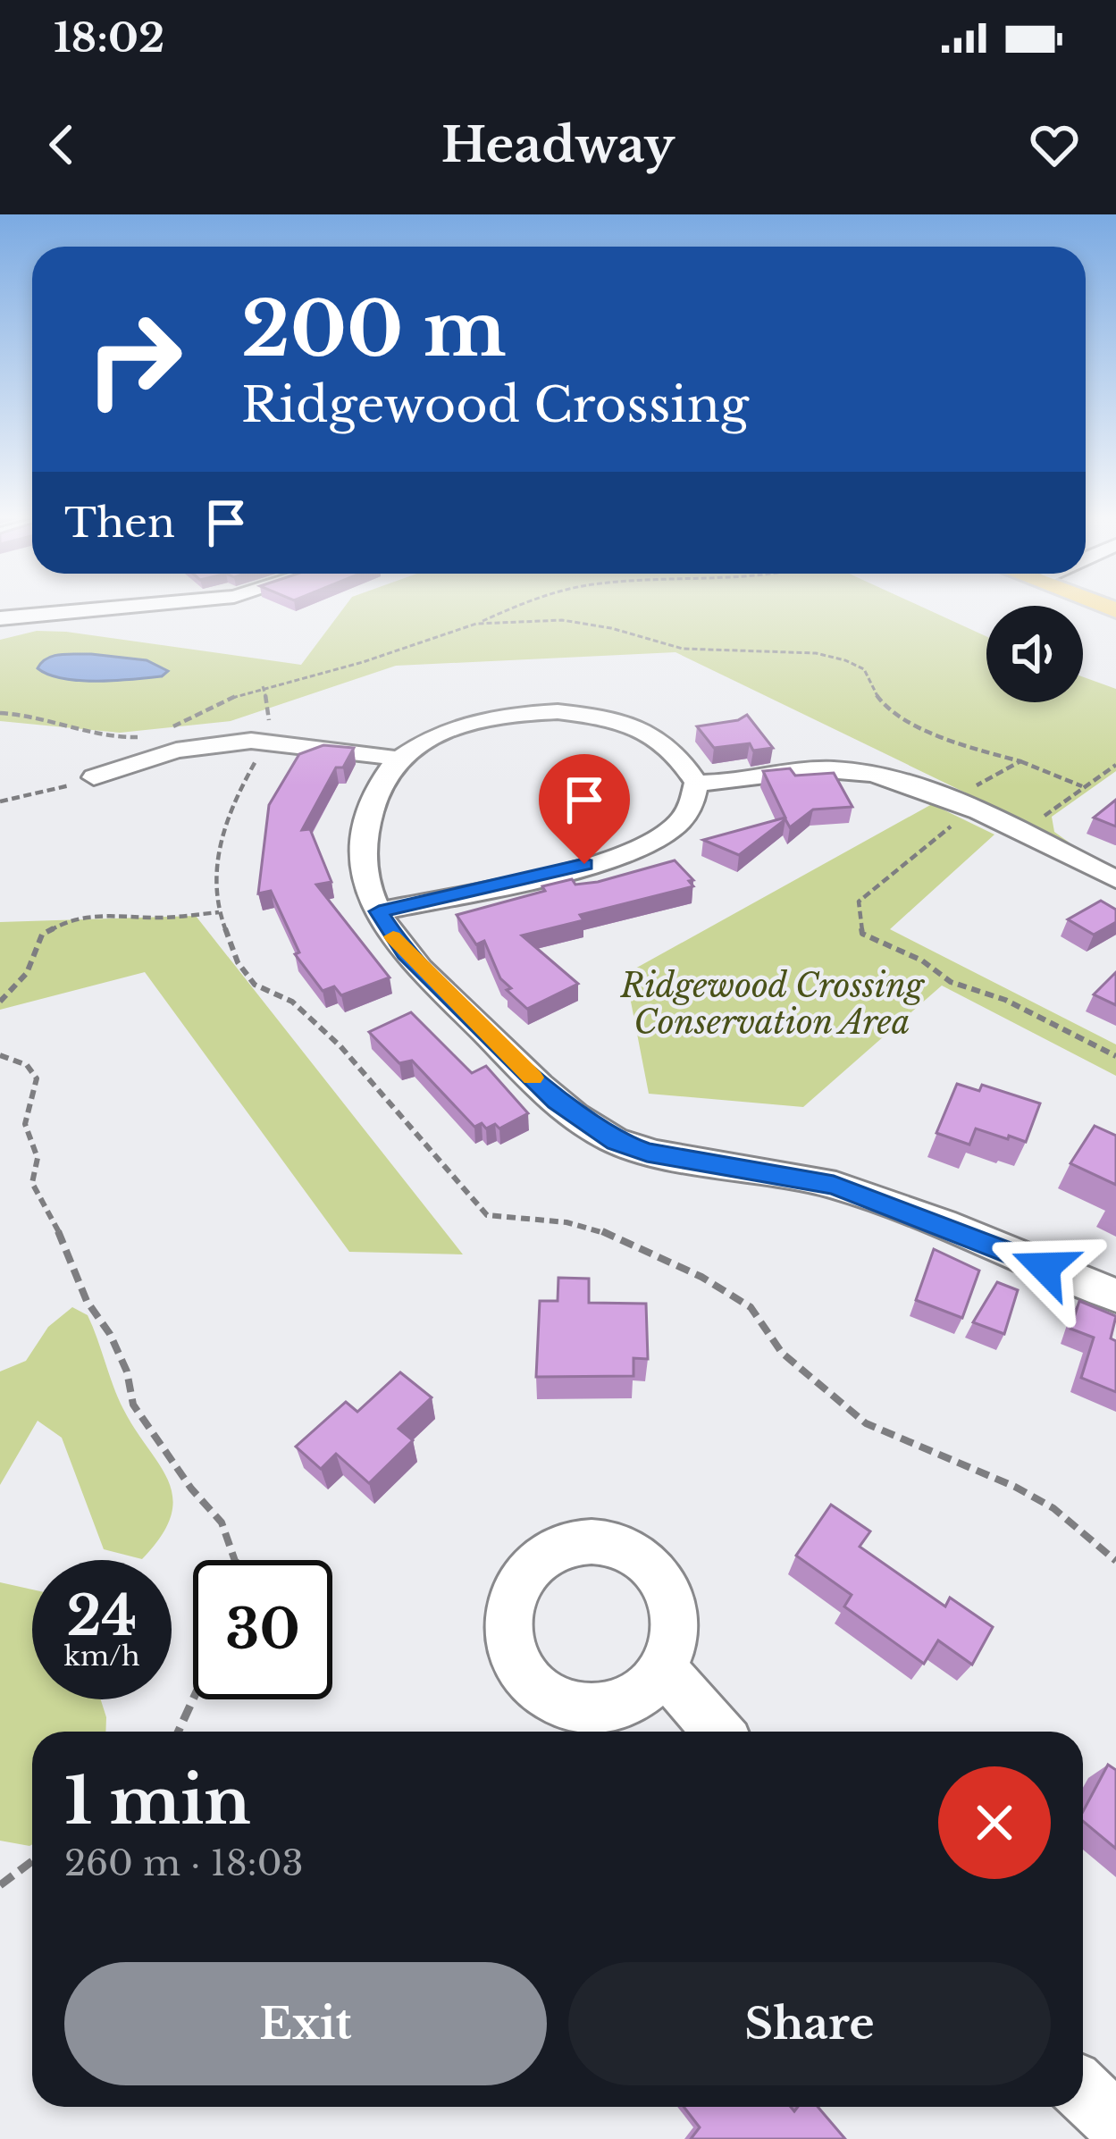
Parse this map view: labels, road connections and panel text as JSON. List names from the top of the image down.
{
  "parks": ["Ridgewood Crossing Conservation Area"],
  "page": {
    "status": "18:02",
    "header": "Headway",
    "turn": ["200 m", "Ridgewood Crossing"],
    "then": "Then",
    "speed": "24 km/h",
    "limit": "30",
    "heading": ["1 min", "260 m · 18:03"],
    "buttons": ["Exit", "Share"]
  }
}
